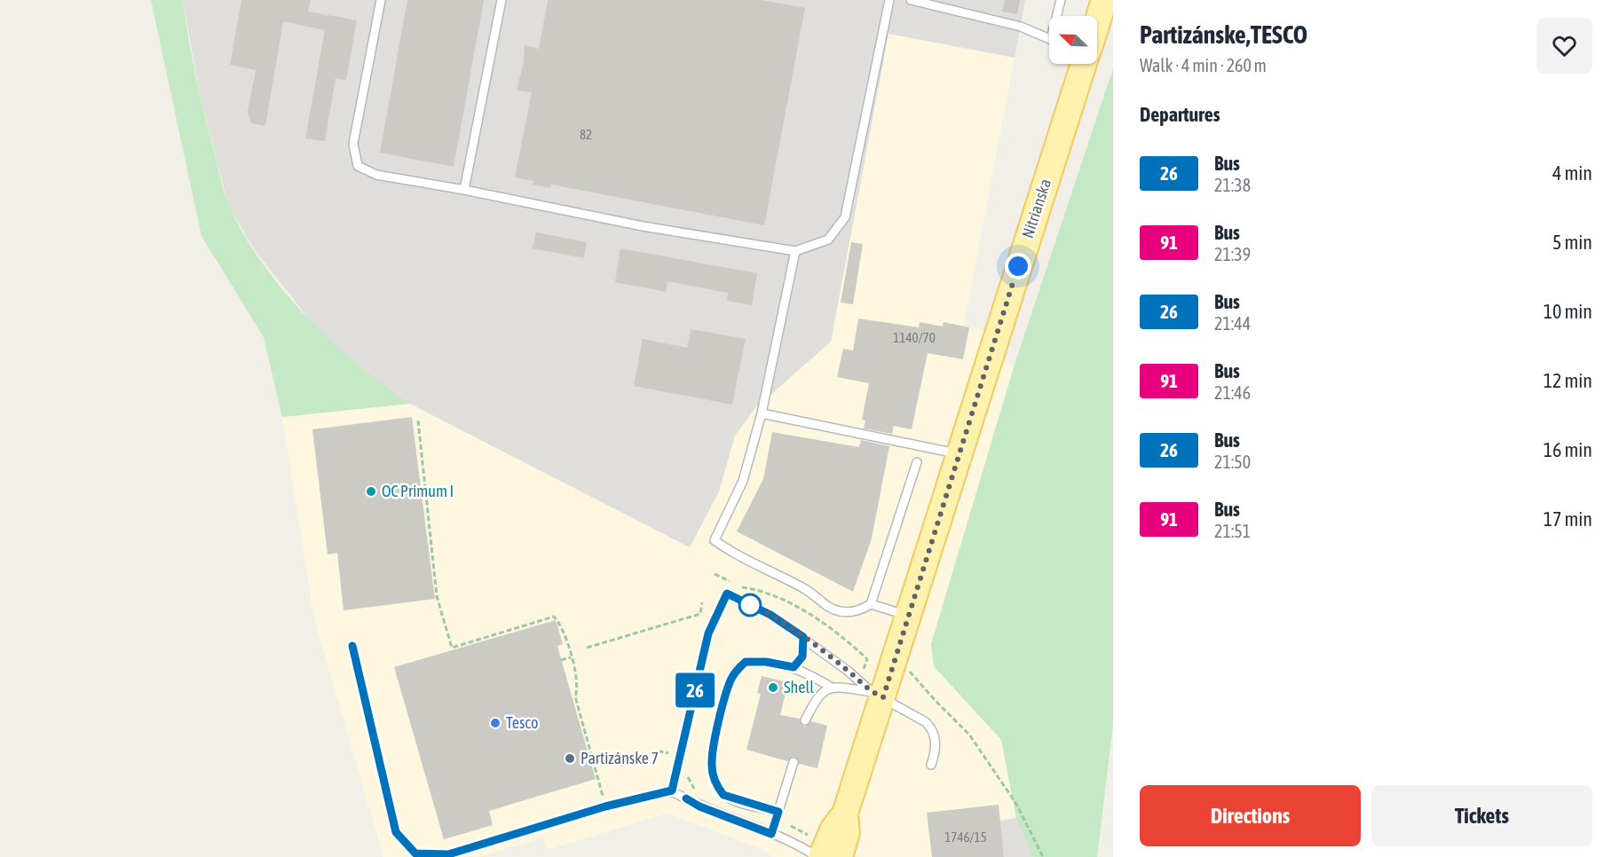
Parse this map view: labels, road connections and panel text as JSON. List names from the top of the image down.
{
  "streets": {
    "main road": ["Nitrianska"]
  },
  "places": [
    "OC Primum I",
    "Shell",
    "Tesco",
    "Partizánske 7"
  ],
  "lines": ["bus line 26"],
  "house_numbers": ["82", "1140/70", "1746/15"],
  "north": "top left",
  "page": {
    "on_map": "26",
    "heading": [
      ["Partizánske,TESCO", "Walk · 4 min · 260 m"],
      "Departures"
    ],
    "list": [
      {
        "mark": "26",
        "name": "Bus",
        "note": "21:38",
        "value": "4 min"
      },
      {
        "mark": "91",
        "name": "Bus",
        "note": "21:39",
        "value": "5 min"
      },
      {
        "mark": "26",
        "name": "Bus",
        "note": "21:44",
        "value": "10 min"
      },
      {
        "mark": "91",
        "name": "Bus",
        "note": "21:46",
        "value": "12 min"
      },
      {
        "mark": "26",
        "name": "Bus",
        "note": "21:50",
        "value": "16 min"
      },
      {
        "mark": "91",
        "name": "Bus",
        "note": "21:51",
        "value": "17 min"
      }
    ],
    "buttons": ["Directions", "Tickets"]
  }
}
